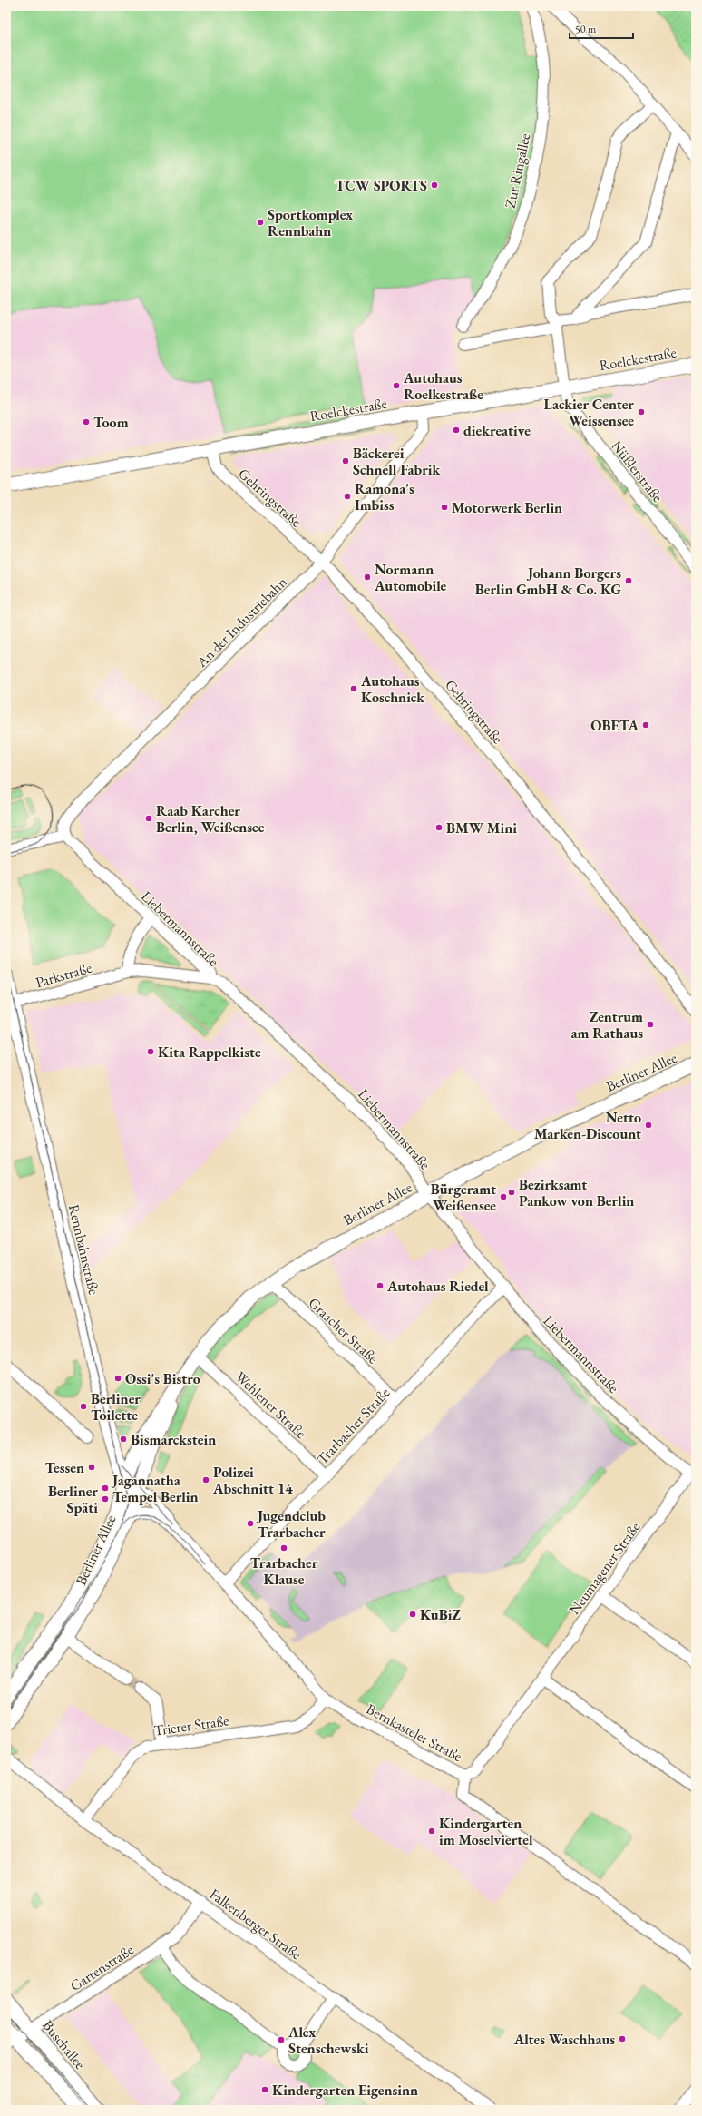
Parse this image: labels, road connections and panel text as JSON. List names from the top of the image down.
{
  "streets": {
    "main road": [
      "Roelckestraße",
      "Berliner Allee",
      "Rennbahnstraße",
      "Buschallee"
    ],
    "street": [
      "Zur Ringallee",
      "Nüßlerstraße",
      "Gehringstraße",
      "An der Industriebahn",
      "Liebermannstraße",
      "Parkstraße",
      "Graacher Straße",
      "Wehlener Straße",
      "Trarbacher Straße",
      "Neumagener Straße",
      "Trierer Straße",
      "Bernkasteler Straße",
      "Falkenberger Straße",
      "Gartenstraße"
    ]
  },
  "crossings": [
    ["Roelckestraße", "Nüßlerstraße"],
    ["Roelckestraße", "Gehringstraße"],
    ["Roelckestraße", "An der Industriebahn"],
    ["Gehringstraße", "An der Industriebahn"],
    ["An der Industriebahn", "Liebermannstraße"],
    ["Liebermannstraße", "Parkstraße"],
    ["Liebermannstraße", "Berliner Allee"],
    ["Liebermannstraße", "Trarbacher Straße"],
    ["Liebermannstraße", "Neumagener Straße"],
    ["Parkstraße", "Rennbahnstraße"],
    ["Berliner Allee", "Rennbahnstraße"],
    ["Berliner Allee", "Graacher Straße"],
    ["Berliner Allee", "Wehlener Straße"],
    ["Berliner Allee", "Bernkasteler Straße"],
    ["Rennbahnstraße", "Bernkasteler Straße"],
    ["Graacher Straße", "Trarbacher Straße"],
    ["Wehlener Straße", "Trarbacher Straße"],
    ["Trarbacher Straße", "Bernkasteler Straße"],
    ["Neumagener Straße", "Bernkasteler Straße"],
    ["Trierer Straße", "Bernkasteler Straße"],
    ["Trierer Straße", "Falkenberger Straße"],
    ["Falkenberger Straße", "Gartenstraße"],
    ["Gartenstraße", "Buschallee"]
  ],
  "places": [
    "TCW SPORTS",
    "Sportkomplex Rennbahn",
    "Autohaus Roelkestraße",
    "Lackier Center Weissensee",
    "Toom",
    "diekreative",
    "Bäckerei Schnell Fabrik",
    "Ramona's Imbiss",
    "Motorwerk Berlin",
    "Normann Automobile",
    "Johann Borgers Berlin GmbH & Co. KG",
    "Autohaus Koschnick",
    "OBETA",
    "Raab Karcher Berlin, Weißensee",
    "BMW Mini",
    "Zentrum am Rathaus",
    "Kita Rappelkiste",
    "Netto Marken-Discount",
    "Bezirksamt Pankow von Berlin",
    "Bürgeramt Weißensee",
    "Autohaus Riedel",
    "Ossi's Bistro",
    "Berliner Toilette",
    "Bismarckstein",
    "Tessen",
    "Polizei Abschnitt 14",
    "Jagannatha Tempel Berlin",
    "Berliner Späti",
    "Jugendclub Trarbacher",
    "Trarbacher Klause",
    "KuBiZ",
    "Kindergarten im Moselviertel",
    "Altes Waschhaus",
    "Alex Stenschewski",
    "Kindergarten Eigensinn"
  ],
  "scale_bar": "50 m"
}
